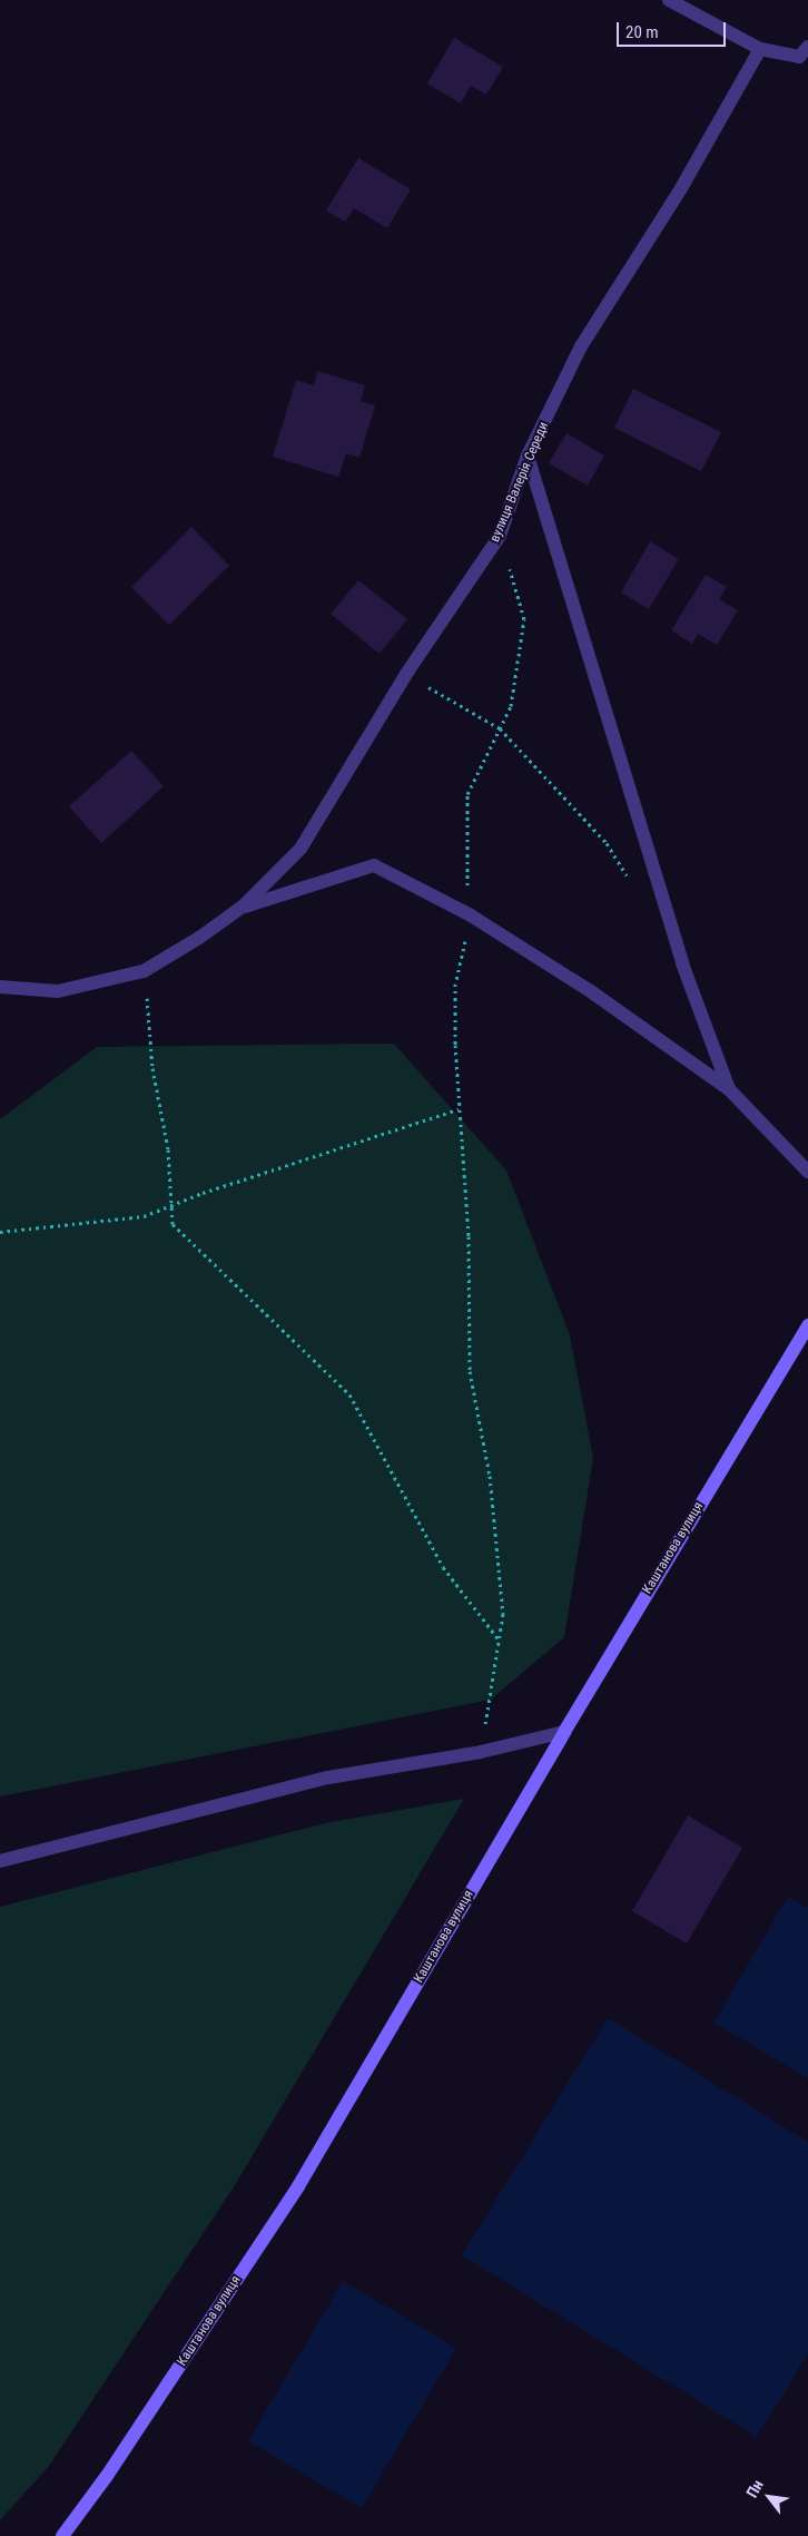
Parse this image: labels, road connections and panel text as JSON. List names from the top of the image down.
{
  "streets": {
    "street": ["вулиця Валерія Середи", "Каштанова вулиця"]
  },
  "scale_bar": "20 m",
  "north": "top left"
}
